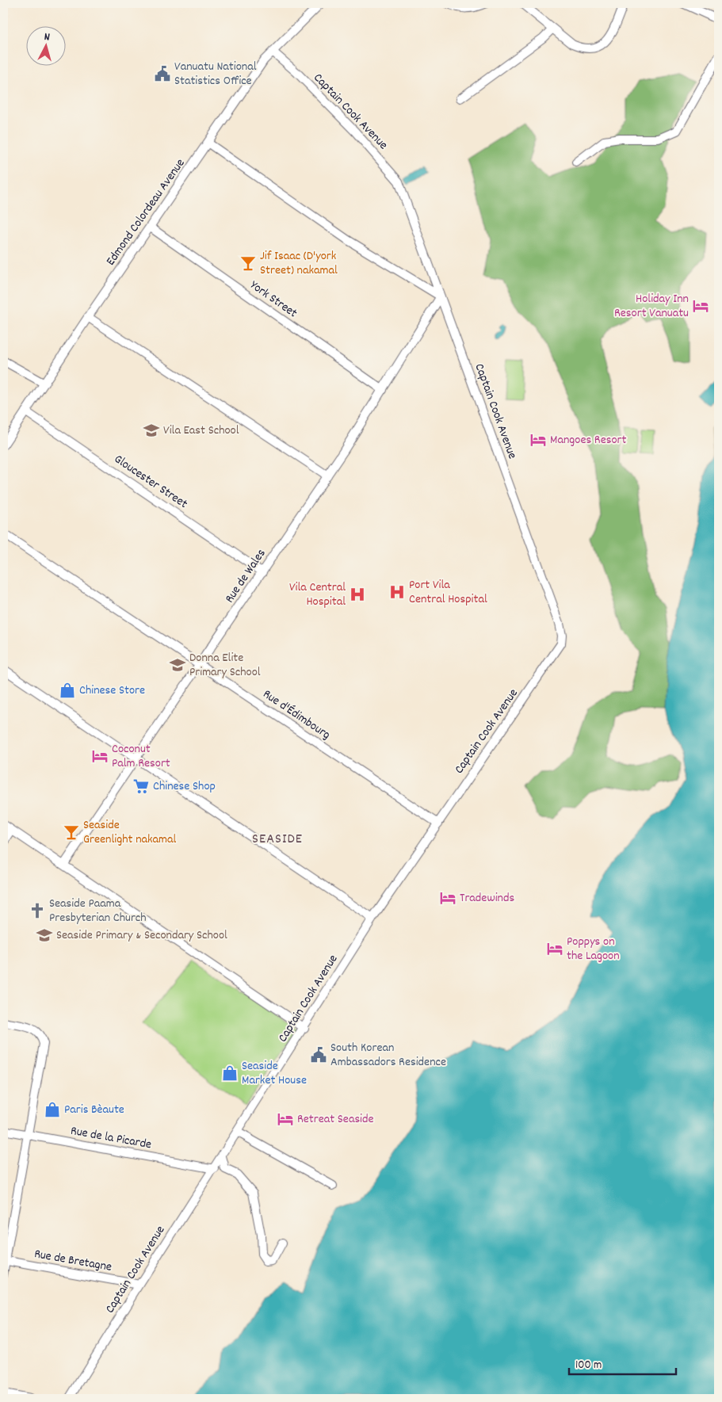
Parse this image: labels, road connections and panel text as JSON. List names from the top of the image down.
{
  "streets": {
    "street": [
      "Captain Cook Avenue",
      "Edmond Colordeau Avenue",
      "York Street",
      "Gloucester Street",
      "Rue de Wales",
      "Rue d'Édimbourg",
      "Rue de la Picarde",
      "Rue de Bretagne"
    ]
  },
  "crossings": [
    ["Captain Cook Avenue", "Edmond Colordeau Avenue"],
    ["Captain Cook Avenue", "Rue de Wales"],
    ["Captain Cook Avenue", "Rue d'Édimbourg"],
    ["Captain Cook Avenue", "Rue de la Picarde"],
    ["Captain Cook Avenue", "Rue de Bretagne"],
    ["Edmond Colordeau Avenue", "York Street"],
    ["Edmond Colordeau Avenue", "Gloucester Street"],
    ["York Street", "Rue de Wales"],
    ["Gloucester Street", "Rue de Wales"],
    ["Rue de Wales", "Rue d'Édimbourg"]
  ],
  "districts": ["SEASIDE"],
  "places": {
    "public building": ["Vanuatu National Statistics Office", "South Korean Ambassadors Residence"],
    "bar": ["Jif Isaac (D'york Street) nakamal", "Seaside Greenlight nakamal"],
    "hotel": [
      "Holiday Inn Resort Vanuatu",
      "Mangoes Resort",
      "Coconut Palm Resort",
      "Tradewinds",
      "Poppys on the Lagoon",
      "Retreat Seaside"
    ],
    "school or university": ["Vila East School", "Donna Elite Primary School", "Seaside Primary & Secondary School"],
    "hospital": ["Port Vila Central Hospital", "Vila Central Hospital"],
    "shop": ["Chinese Store", "Seaside Market House", "Paris Bèaute"],
    "supermarket": ["Chinese Shop"],
    "church": ["Seaside Paama Presbyterian Church"]
  },
  "scale_bar": "100 m",
  "north": "top"
}
